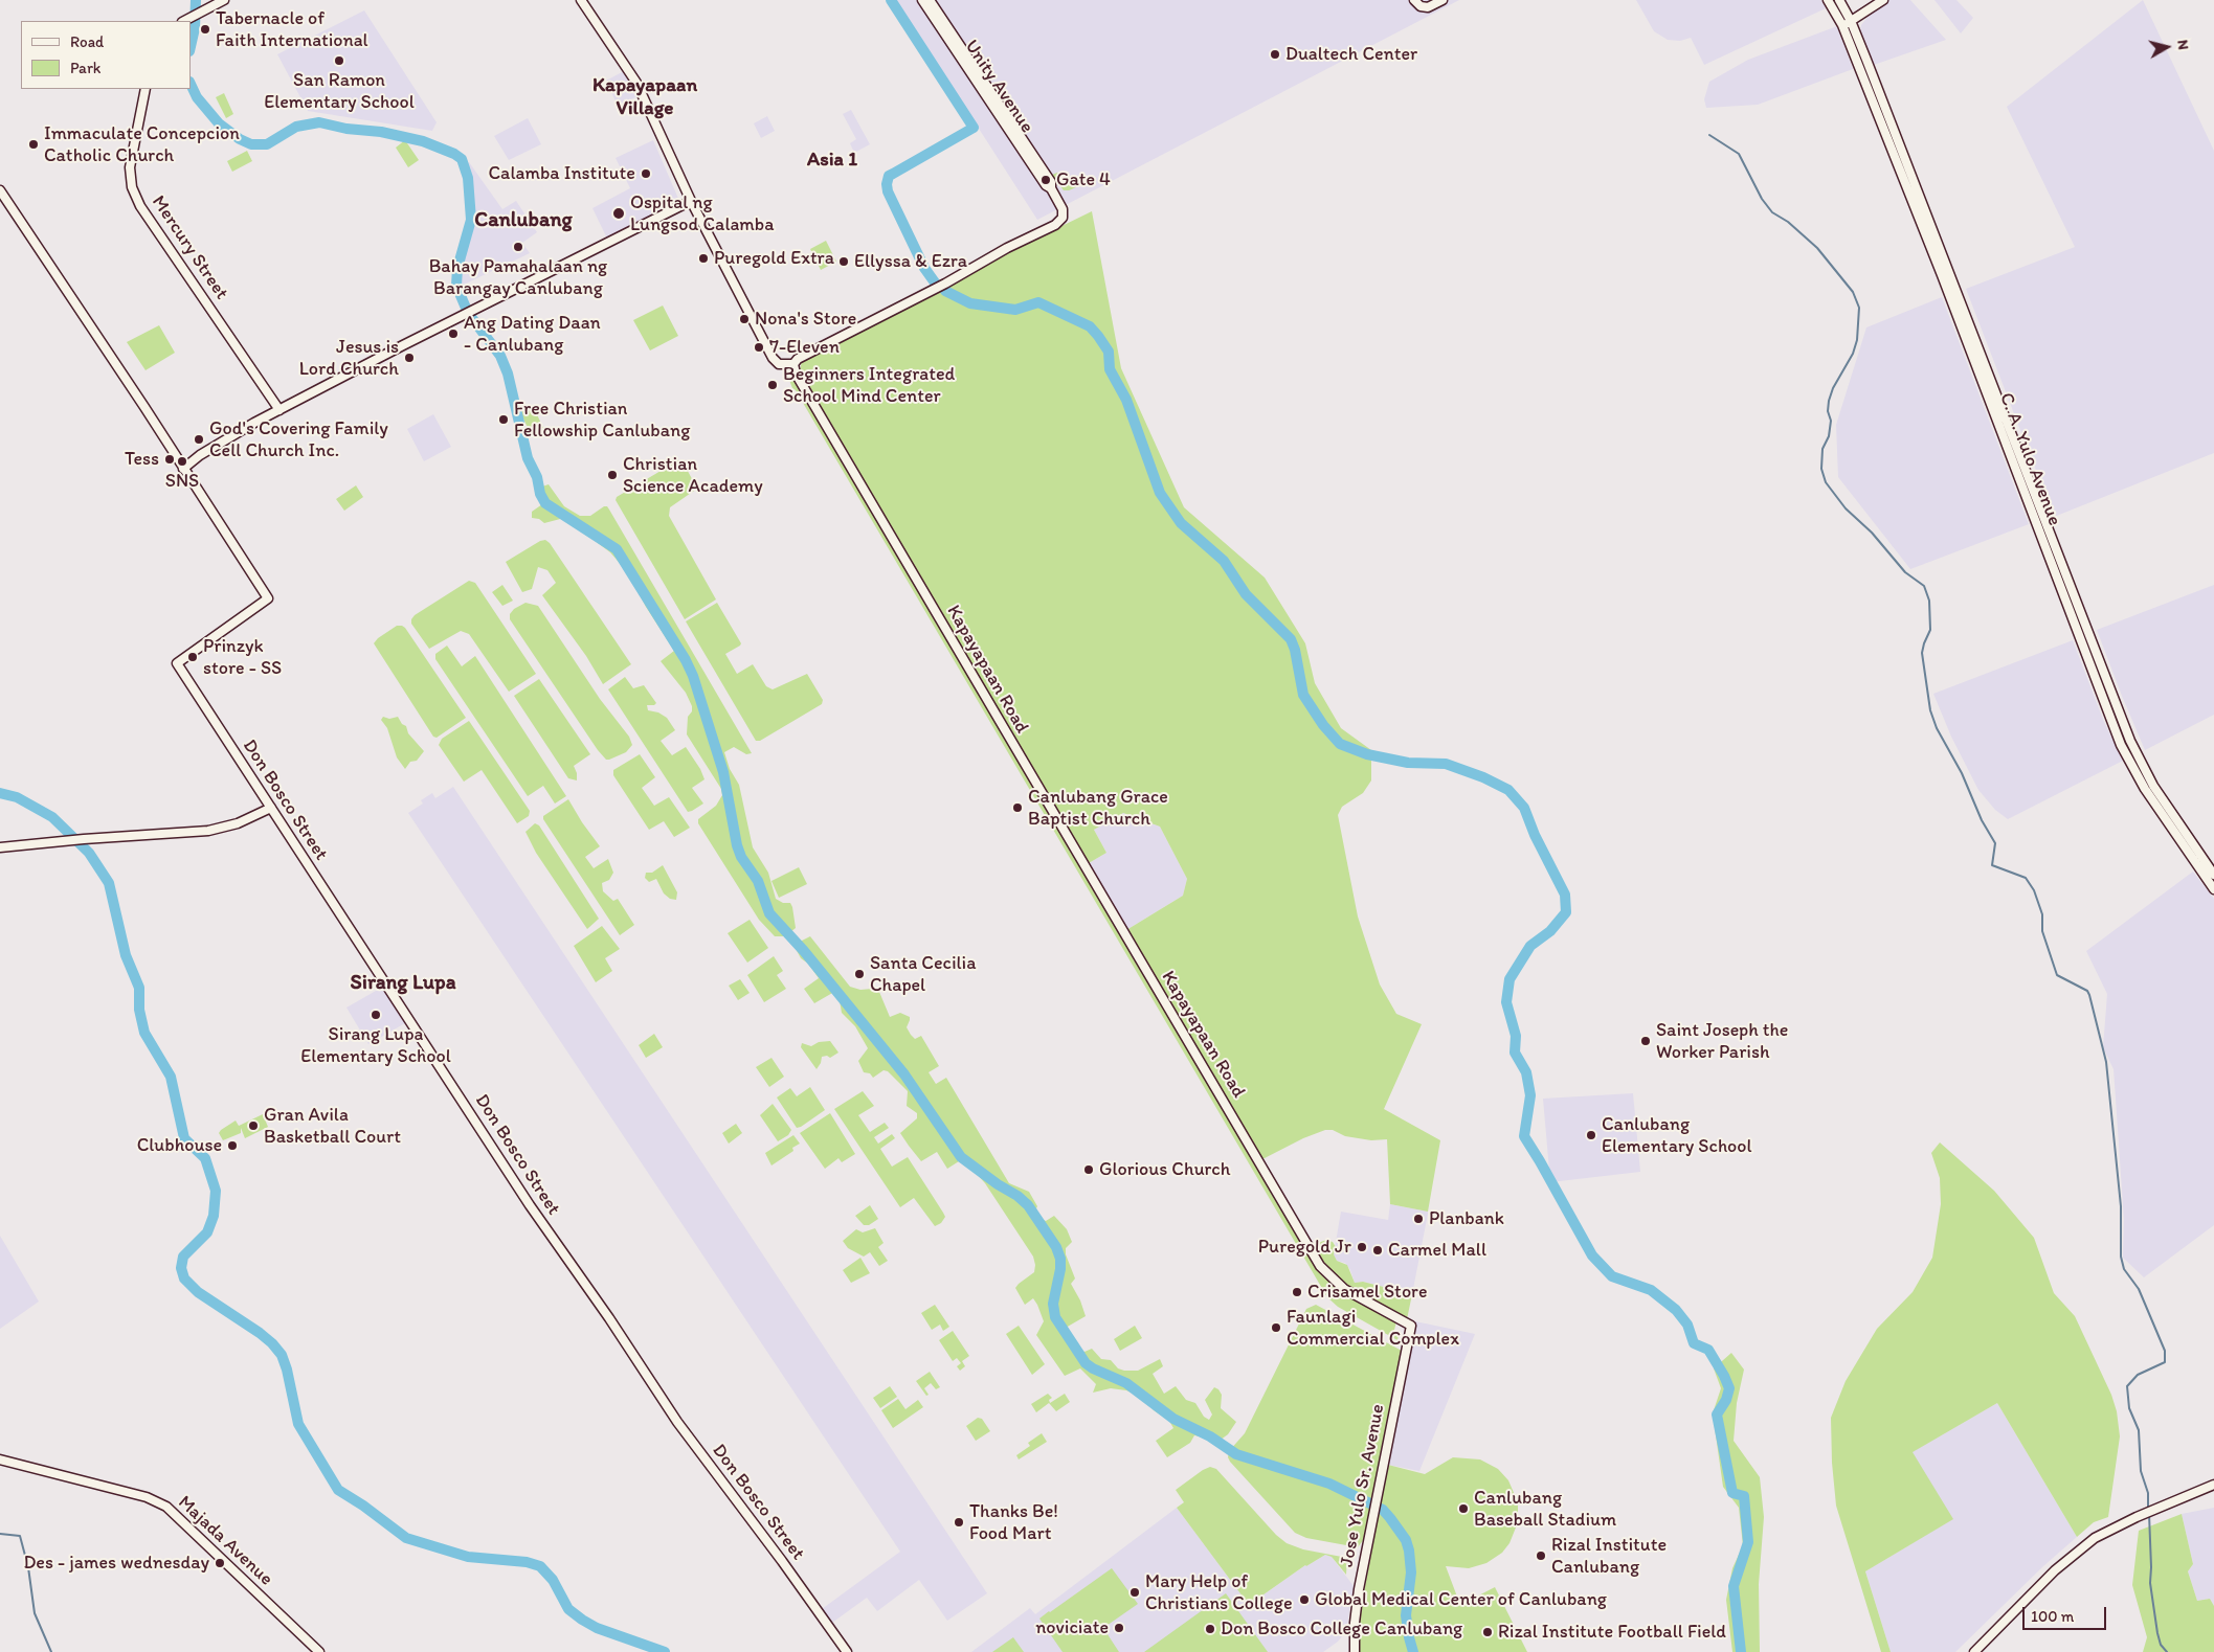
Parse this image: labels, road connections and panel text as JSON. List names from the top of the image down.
{
  "streets": {
    "street": [
      "Unity Avenue",
      "Mercury Street",
      "C. A. Yulo Avenue",
      "Kapayapaan Road",
      "Don Bosco Street",
      "Jose Yulo Sr. Avenue",
      "Majada Avenue"
    ]
  },
  "crossings": [
    ["Unity Avenue", "Kapayapaan Road"],
    ["Kapayapaan Road", "Jose Yulo Sr. Avenue"]
  ],
  "districts": [
    "Kapayapaan Village",
    "Asia 1",
    "Canlubang",
    "Sirang Lupa"
  ],
  "places": [
    "Tabernacle of Faith International",
    "Dualtech Center",
    "San Ramon Elementary School",
    "Immaculate Concepcion Catholic Church",
    "Calamba Institute",
    "Gate 4",
    "Ospital ng Lungsod Calamba",
    "Bahay Pamahalaan ng Barangay Canlubang",
    "Puregold Extra",
    "Ellyssa & Ezra",
    "Nona's Store",
    "Ang Dating Daan - Canlubang",
    "7-Eleven",
    "Jesus is Lord Church",
    "Beginners Integrated School Mind Center",
    "Free Christian Fellowship Canlubang",
    "God's Covering Family Cell Church Inc.",
    "Tess",
    "SNS",
    "Christian Science Academy",
    "Prinzyk store - SS",
    "Canlubang Grace Baptist Church",
    "Santa Cecilia Chapel",
    "Sirang Lupa Elementary School",
    "Saint Joseph the Worker Parish",
    "Gran Avila Basketball Court",
    "Canlubang Elementary School",
    "Clubhouse",
    "Glorious Church",
    "Planbank",
    "Puregold Jr",
    "Carmel Mall",
    "Crisamel Store",
    "Faunlagi Commercial Complex",
    "Canlubang Baseball Stadium",
    "Thanks Be! Food Mart",
    "Rizal Institute Canlubang",
    "Des - james wednesday",
    "Mary Help of Christians College",
    "Global Medical Center of Canlubang",
    "noviciate",
    "Don Bosco College Canlubang",
    "Rizal Institute Football Field"
  ],
  "legend": ["Road", "Park"],
  "scale_bar": "100 m",
  "north": "right"
}
